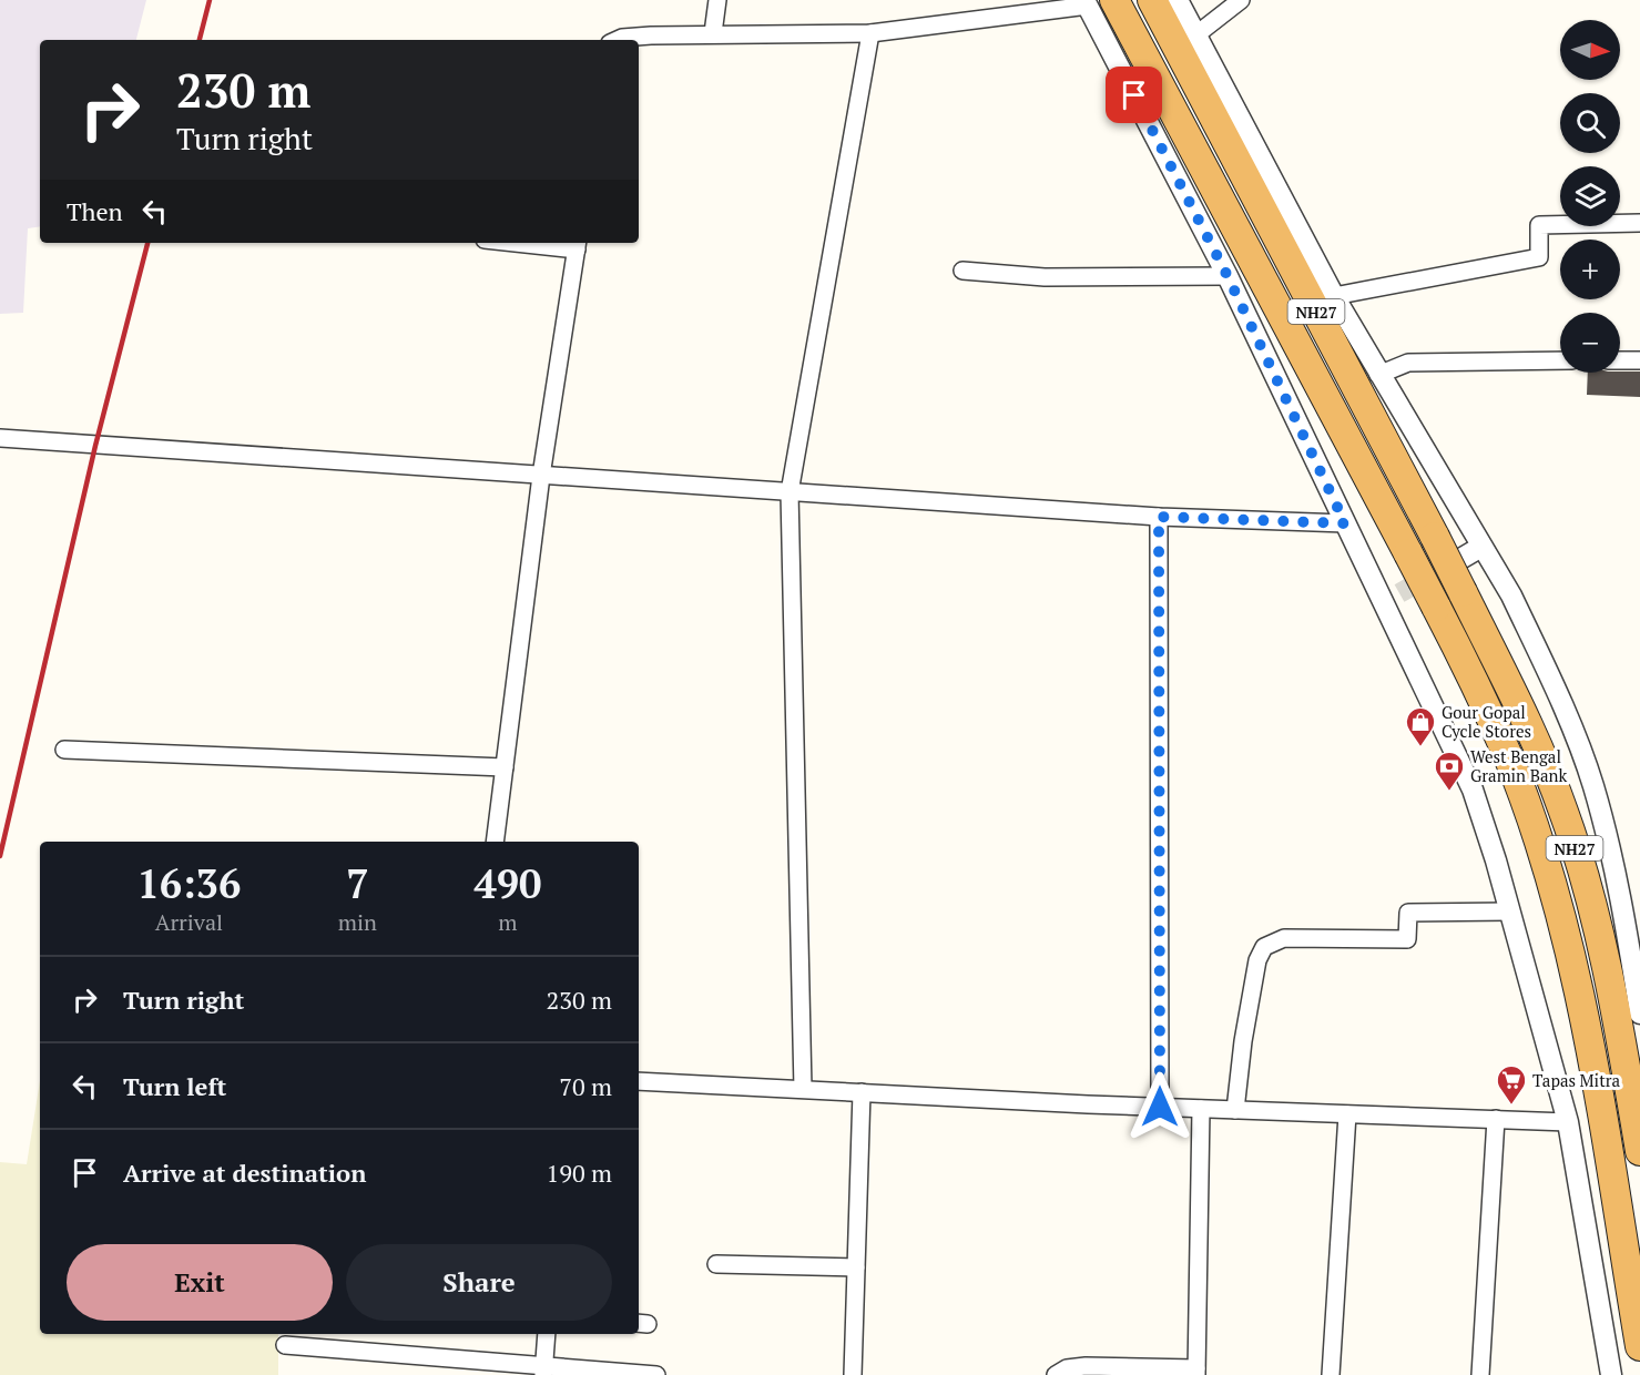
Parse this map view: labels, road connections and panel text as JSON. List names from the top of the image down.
{
  "streets": {
    "highway": ["NH27"]
  },
  "places": {
    "shop": ["Gour Gopal Cycle Stores"],
    "bank": ["West Bengal Gramin Bank"],
    "supermarket": ["Tapas Mitra"]
  },
  "north": "right",
  "page": {
    "map_buttons": ["+", "−"],
    "turn": ["230 m", "Turn right"],
    "then": "Then",
    "eta": [
      "16:36",
      "Arrival",
      "7",
      "min",
      "490",
      "m"
    ],
    "list": [
      {
        "name": "Turn right",
        "value": "230 m"
      },
      {
        "name": "Turn left",
        "value": "70 m"
      },
      {
        "name": "Arrive at destination",
        "value": "190 m"
      }
    ],
    "buttons": ["Exit", "Share"]
  }
}
